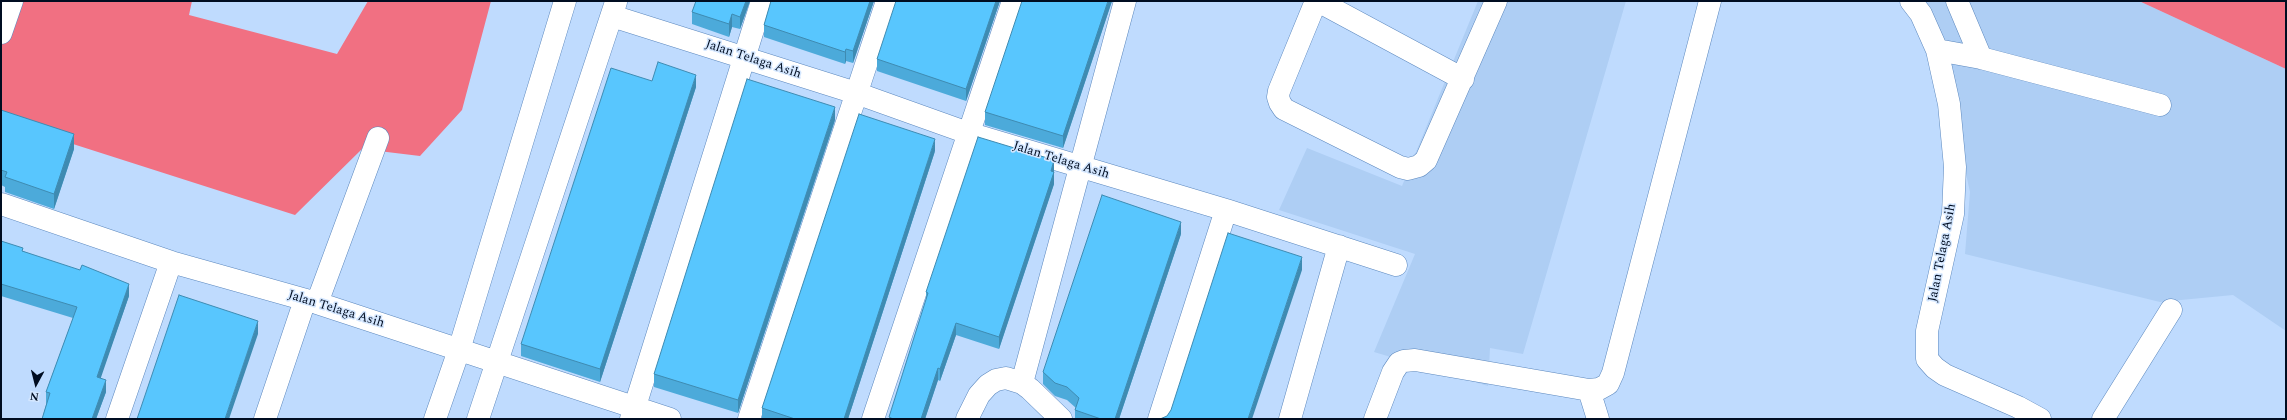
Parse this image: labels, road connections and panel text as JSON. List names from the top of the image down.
{
  "streets": {
    "street": ["Jalan Telaga Asih"]
  },
  "north": "bottom"
}
